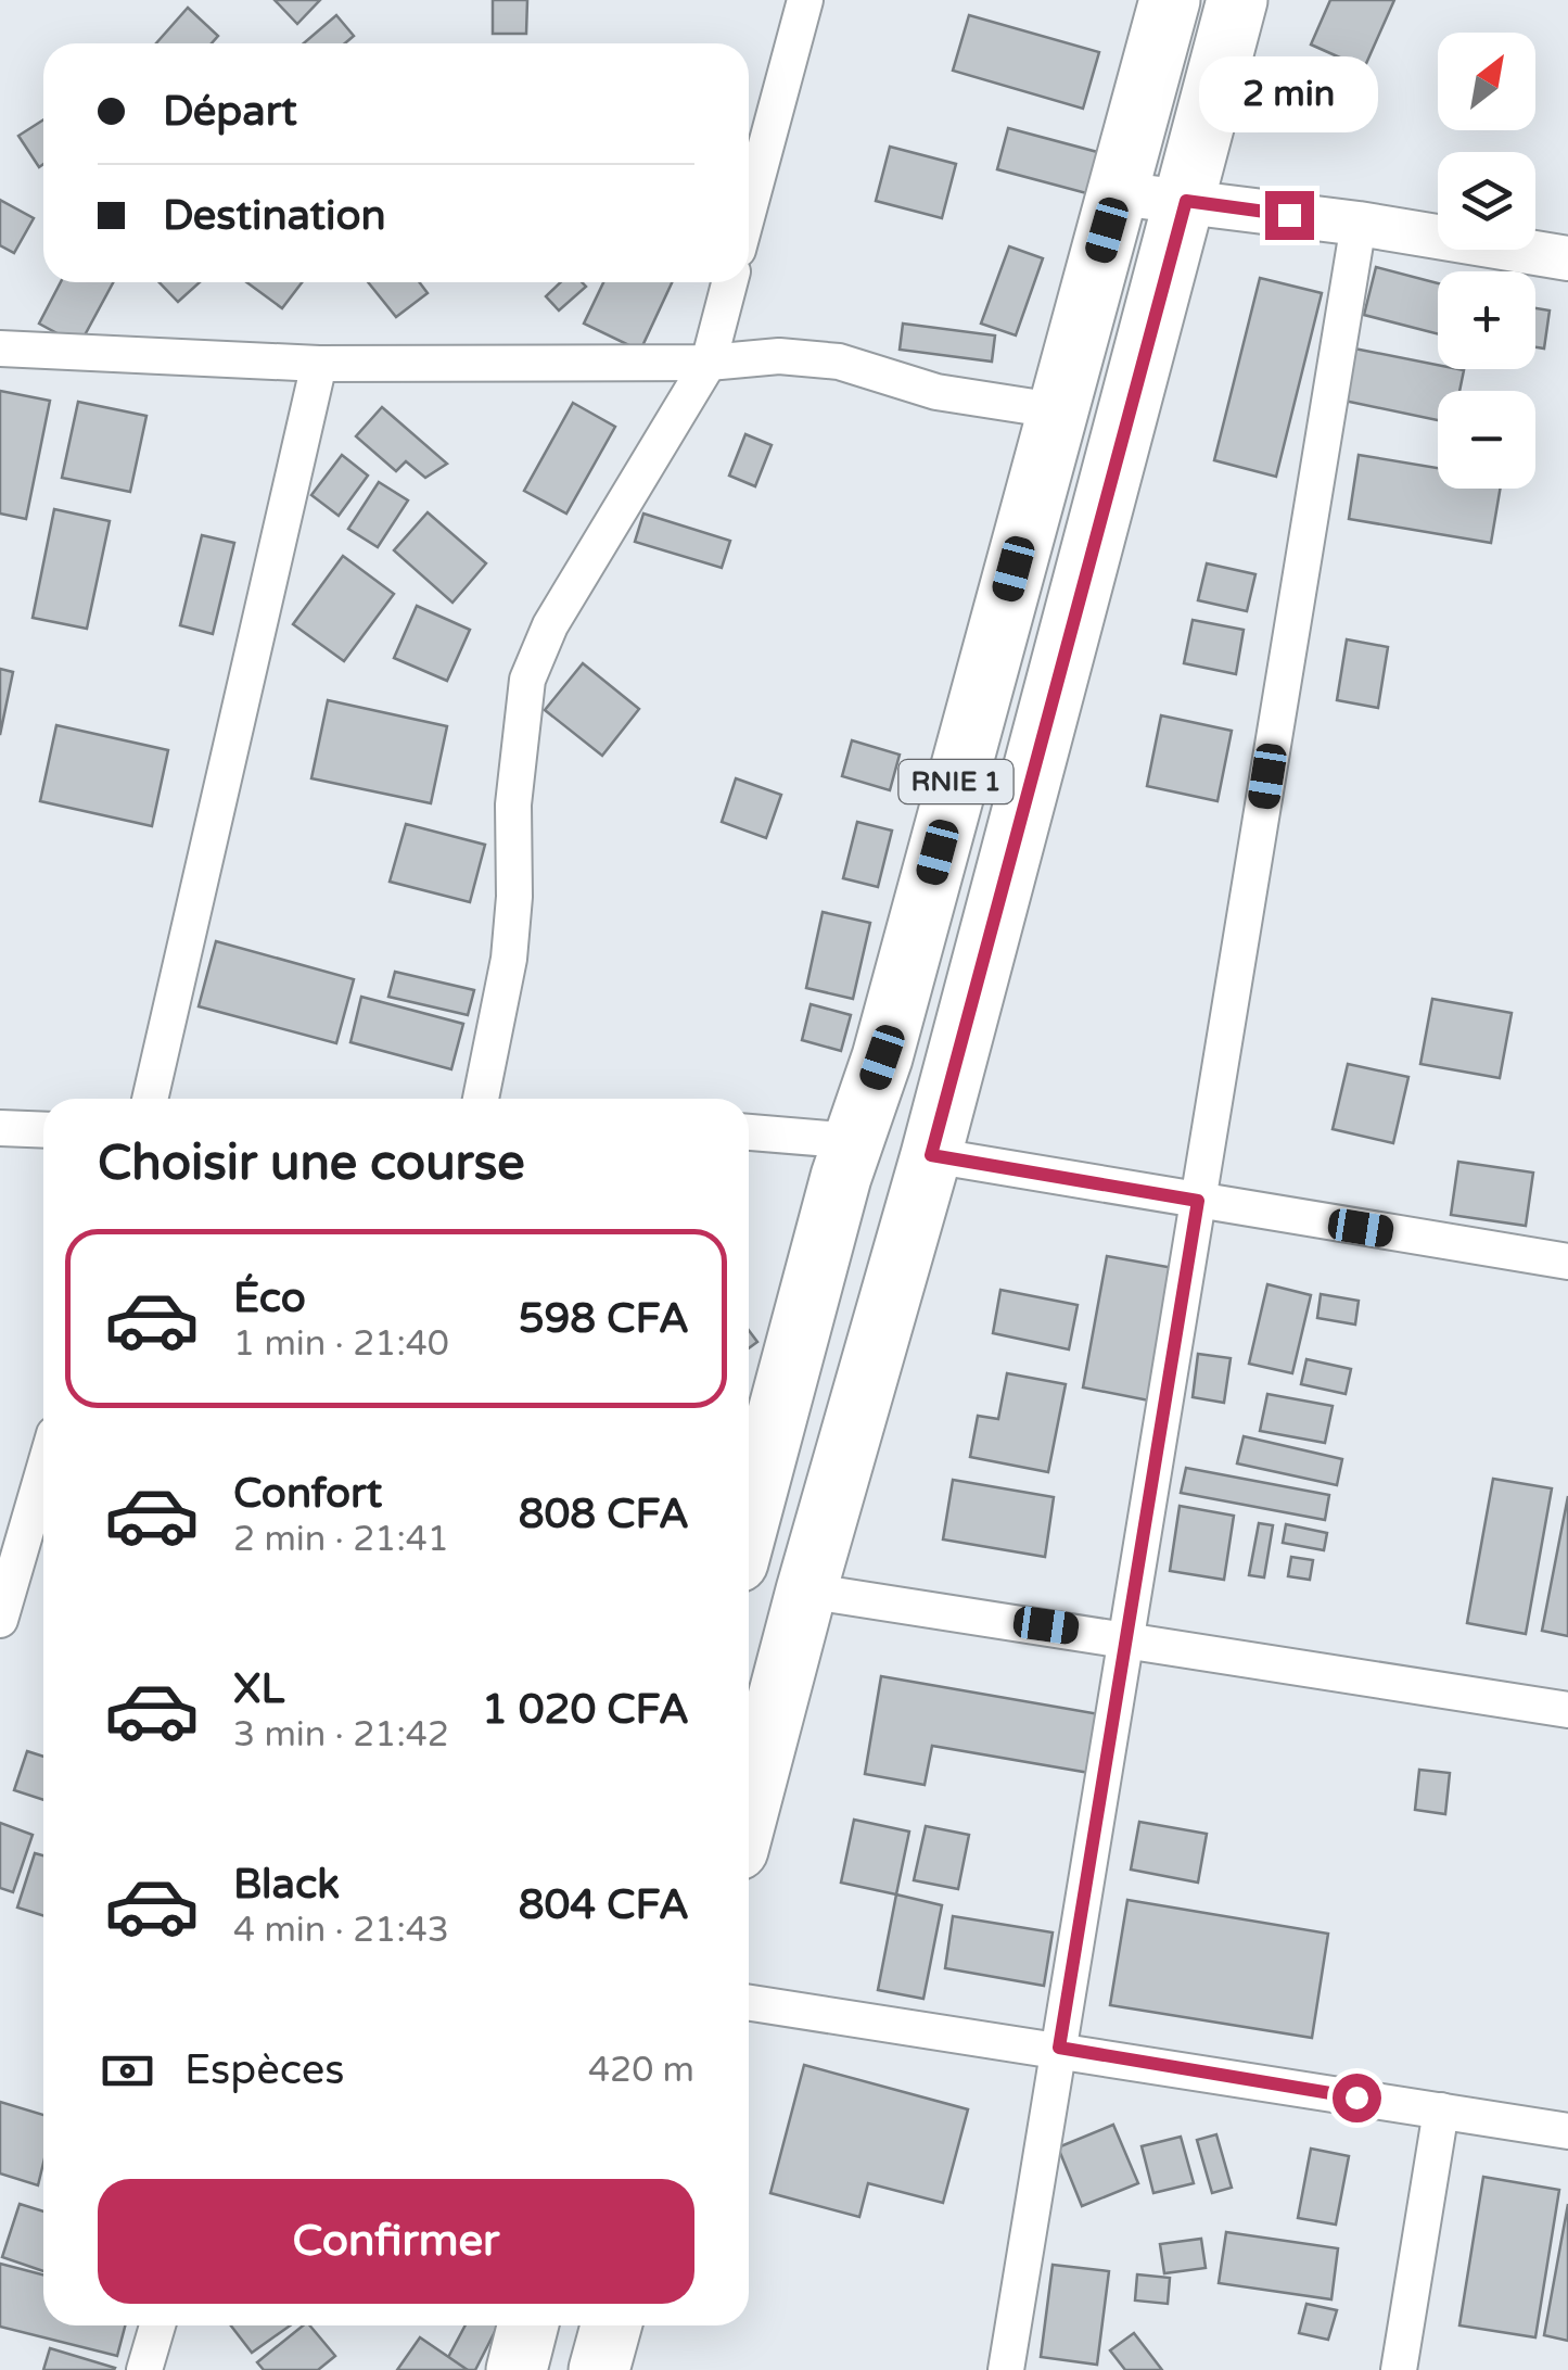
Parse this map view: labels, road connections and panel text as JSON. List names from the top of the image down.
{
  "streets": {
    "highway": ["RNIE 1"]
  },
  "north": "top right",
  "page": {
    "map_buttons": ["+", "−"],
    "banner": ["Départ", "Destination"],
    "bubble": "2 min",
    "heading": "Choisir une course",
    "list": [
      {
        "name": "Éco",
        "note": "1 min · 21:40",
        "value": "598 CFA"
      },
      {
        "name": "Confort",
        "note": "2 min · 21:41",
        "value": "808 CFA"
      },
      {
        "name": "XL",
        "note": "3 min · 21:42",
        "value": "1 020 CFA"
      },
      {
        "name": "Black",
        "note": "4 min · 21:43",
        "value": "804 CFA"
      }
    ],
    "pay": ["Espèces", "420 m"],
    "buttons": "Confirmer"
  }
}
